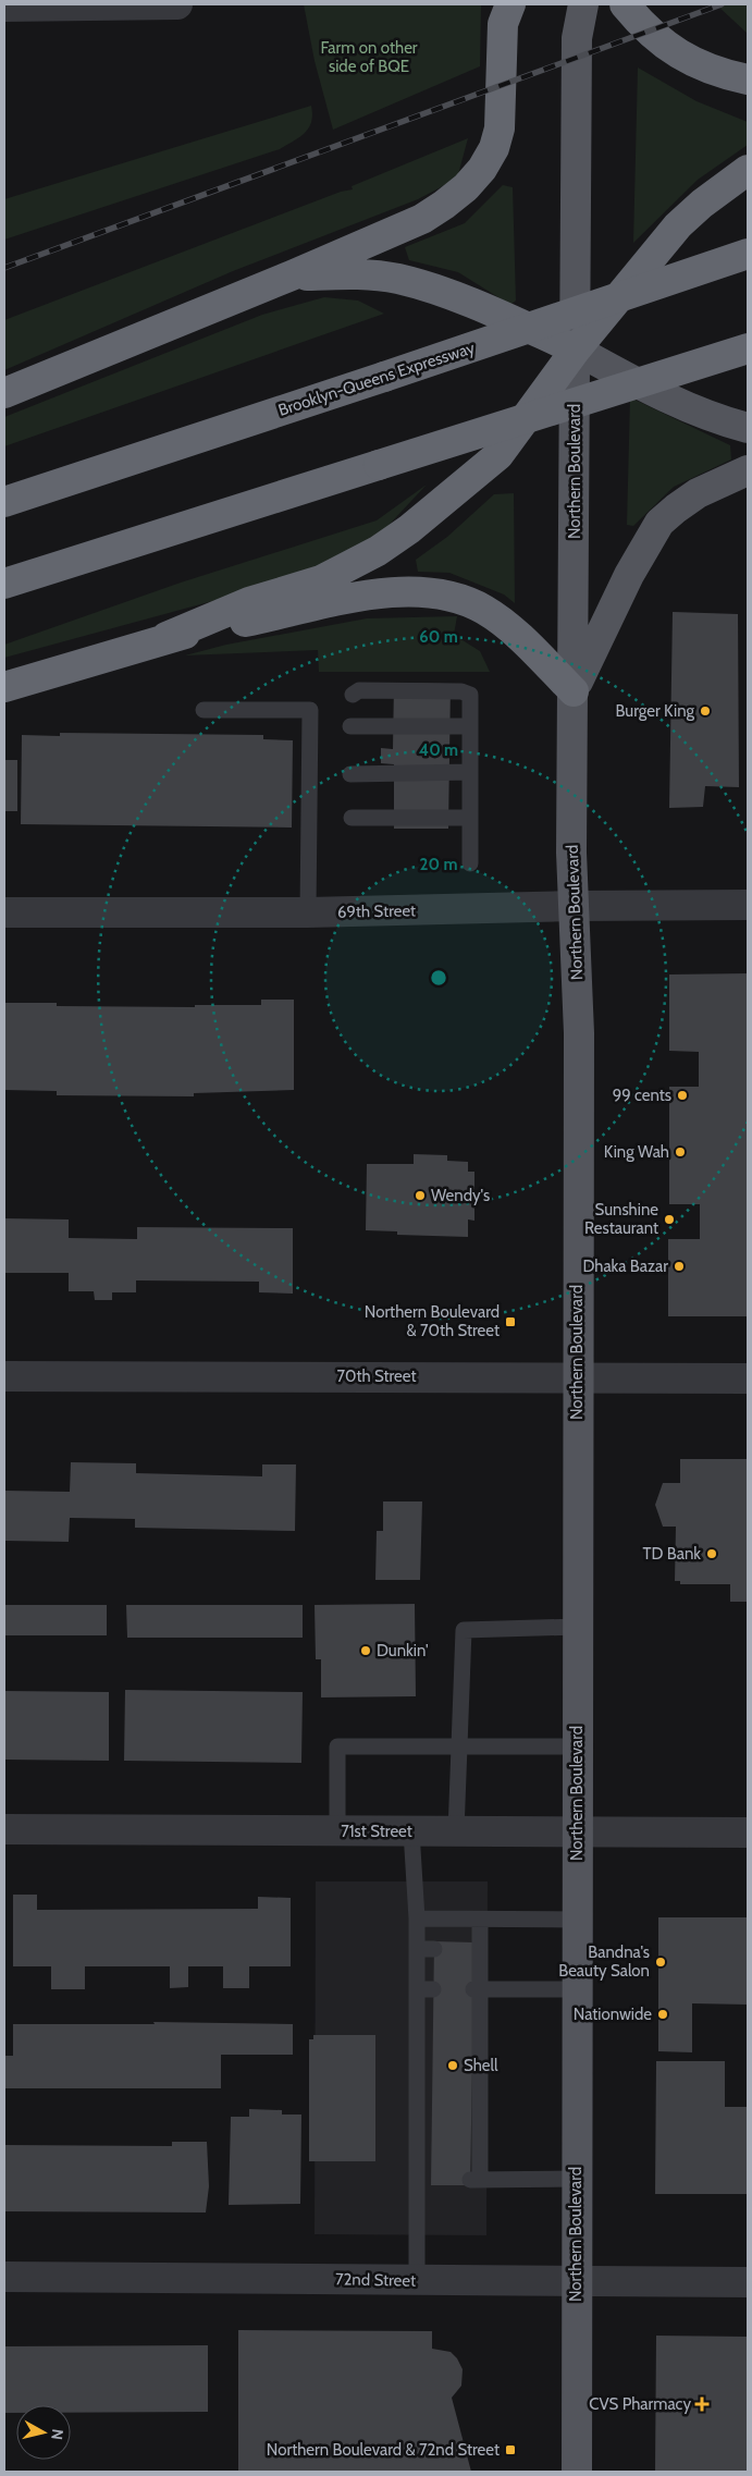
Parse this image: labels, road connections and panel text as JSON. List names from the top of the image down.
{
  "streets": {
    "highway": ["Brooklyn-Queens Expressway"],
    "main road": ["Northern Boulevard"],
    "street": [
      "69th Street",
      "70th Street",
      "71st Street",
      "72nd Street"
    ]
  },
  "crossings": [
    ["Northern Boulevard", "69th Street"],
    ["Northern Boulevard", "70th Street"],
    ["Northern Boulevard", "71st Street"],
    ["Northern Boulevard", "72nd Street"]
  ],
  "parks": ["Farm on other side of BQE"],
  "places": {
    "other": [
      "Burger King",
      "99 cents",
      "King Wah",
      "Wendy's",
      "Sunshine Restaurant",
      "Dhaka Bazar",
      "TD Bank",
      "Dunkin'",
      "Bandna's Beauty Salon",
      "Nationwide",
      "Shell"
    ],
    "transit": ["Northern Boulevard & 70th Street", "Northern Boulevard & 72nd Street"],
    "health": ["CVS Pharmacy"]
  },
  "north": "right",
  "rings": ["60 m", "40 m", "20 m"]
}
